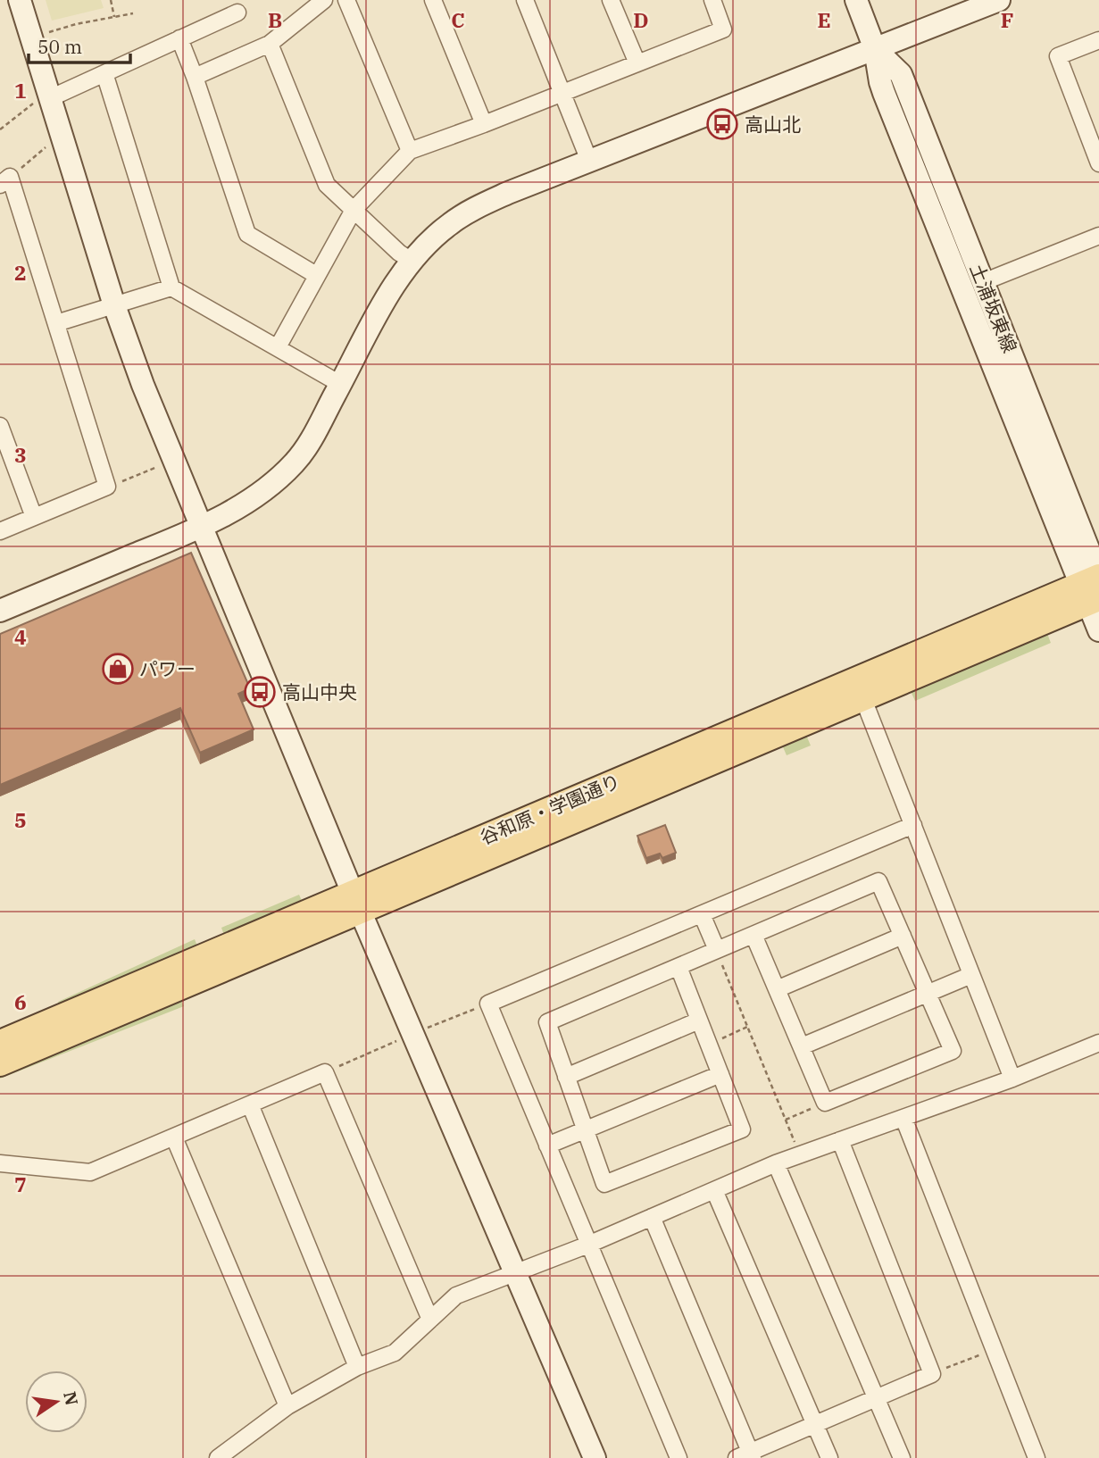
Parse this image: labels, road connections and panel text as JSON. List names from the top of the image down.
{
  "streets": {
    "main road": ["谷和原・学園通り"],
    "street": ["土浦坂東線"]
  },
  "crossings": [
    ["土浦坂東線", "谷和原・学園通り"]
  ],
  "places": {
    "bus stop": ["高山北", "高山中央"],
    "shop": ["パワー"]
  },
  "scale_bar": "50 m",
  "north": "right",
  "grid": {
    "columns": [
      "B",
      "C",
      "D",
      "E",
      "F"
    ],
    "rows": [
      "1",
      "2",
      "3",
      "4",
      "5",
      "6",
      "7"
    ]
  }
}
